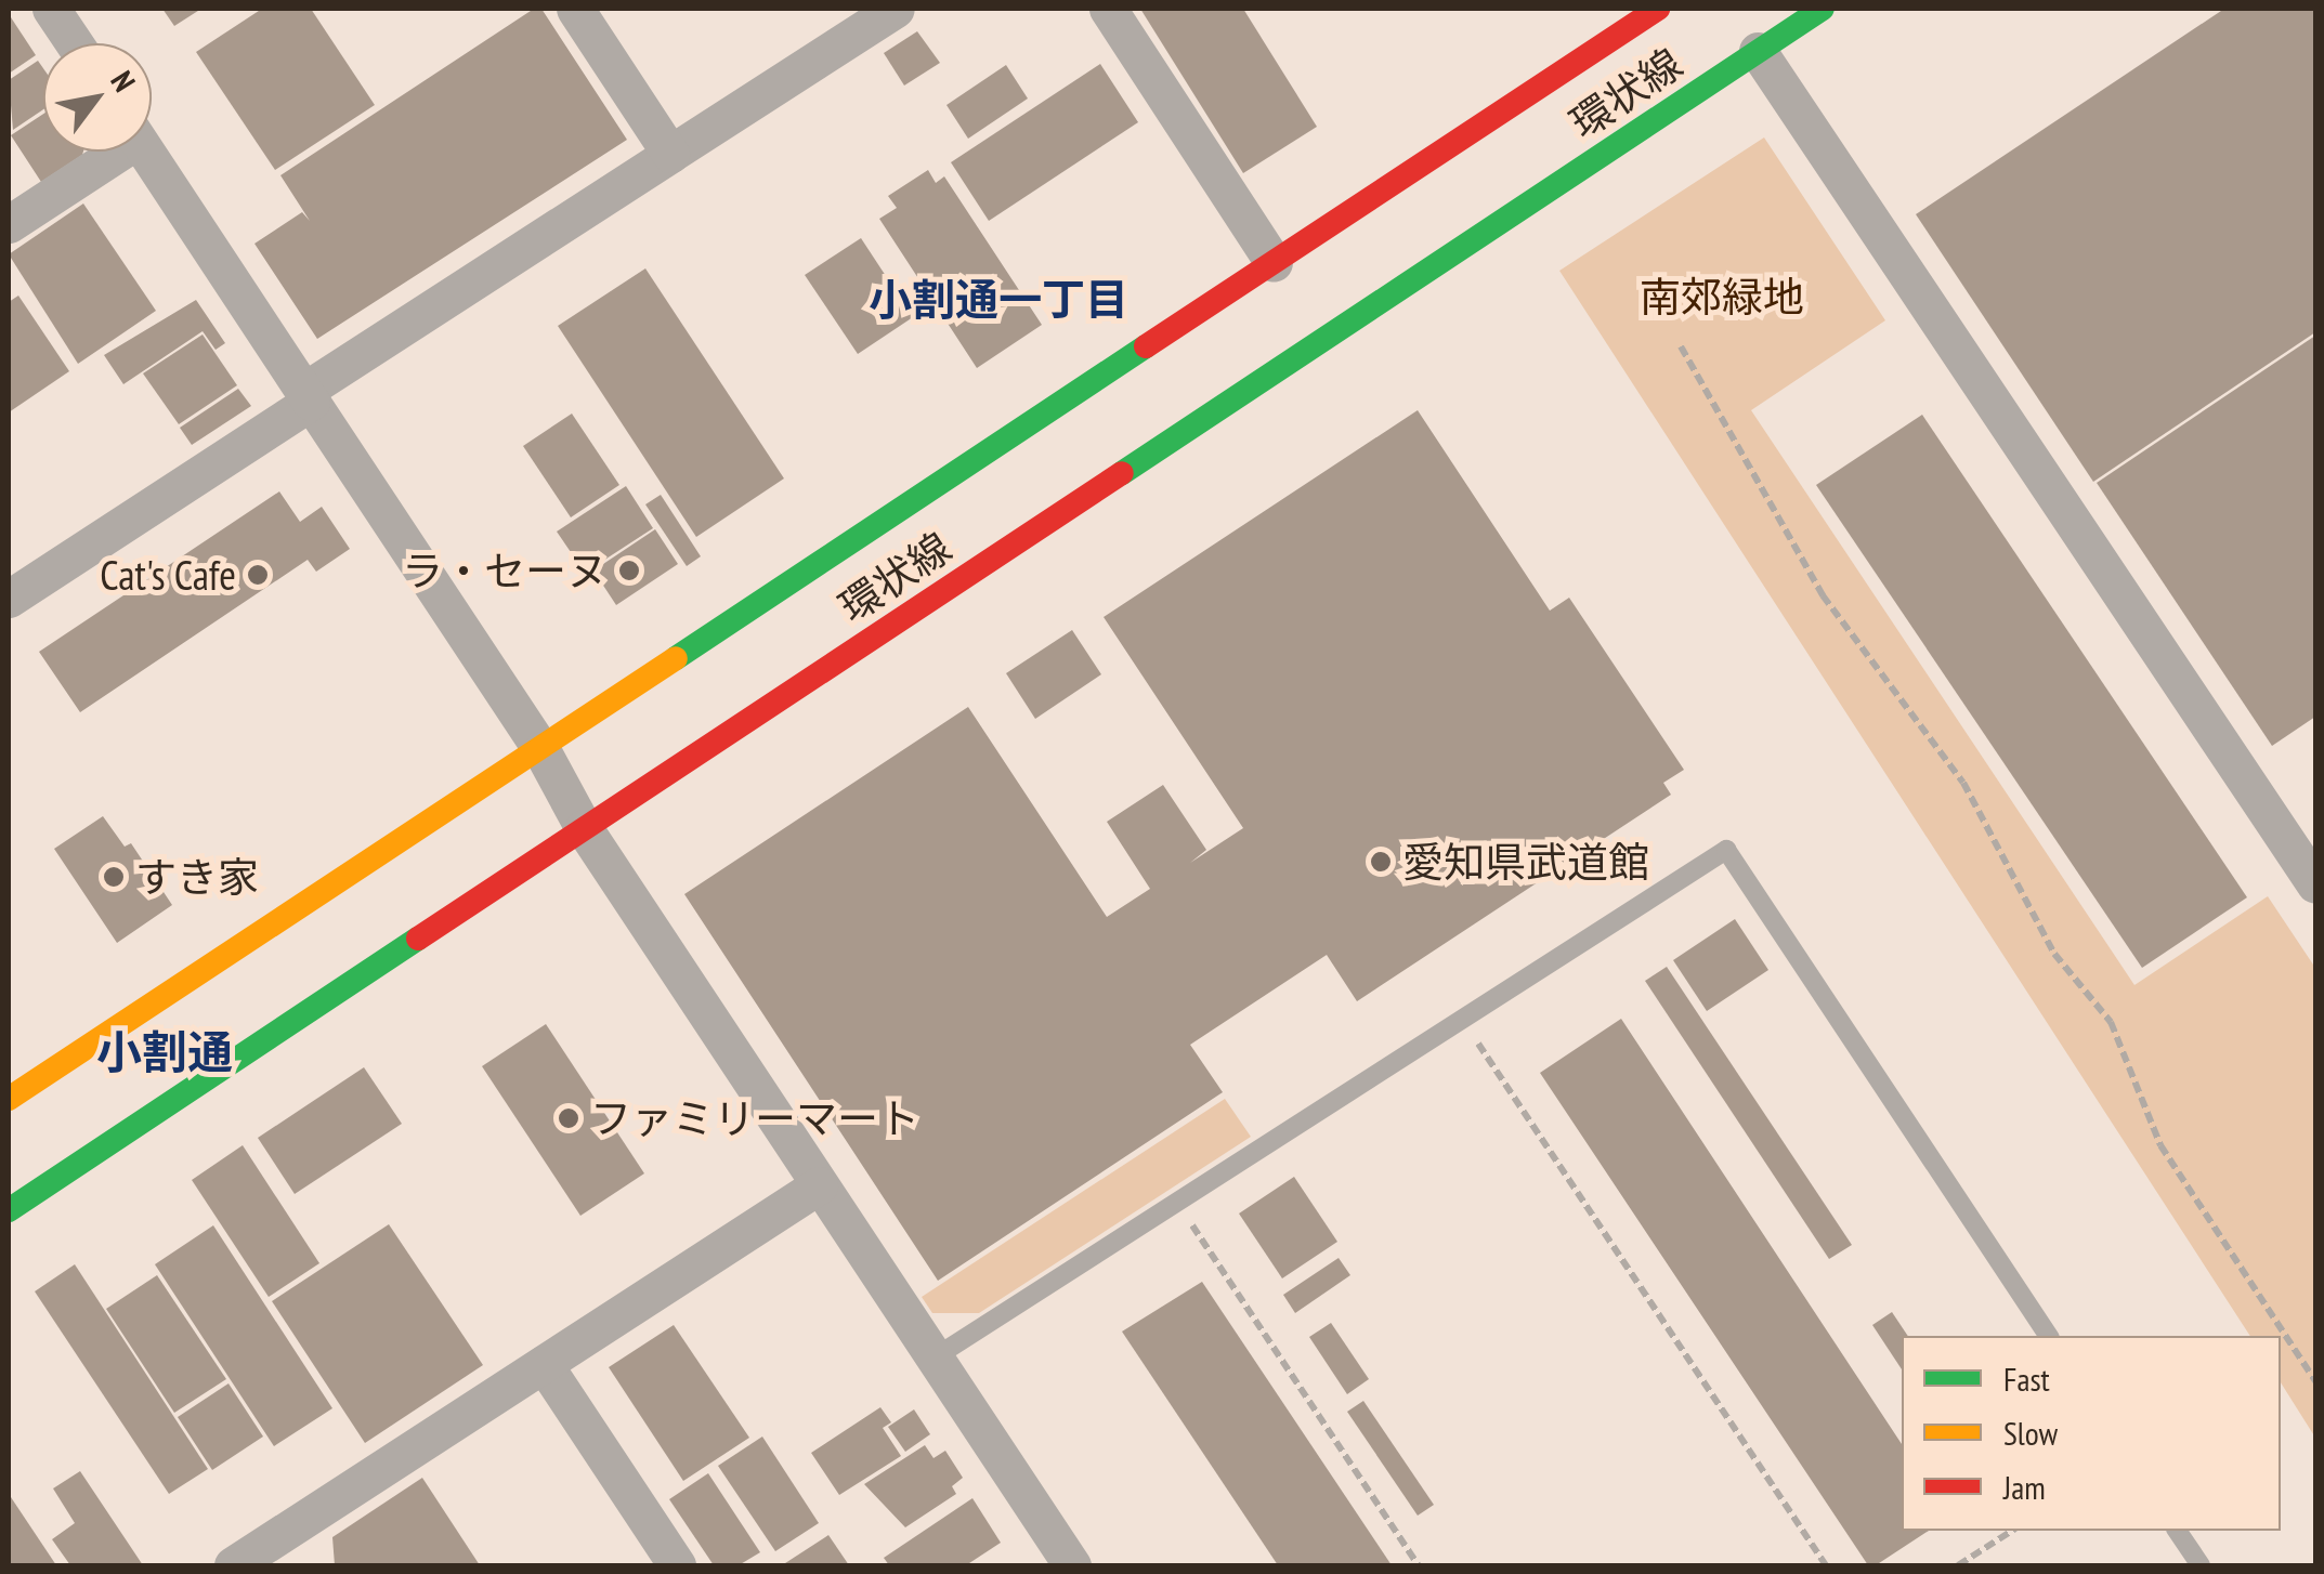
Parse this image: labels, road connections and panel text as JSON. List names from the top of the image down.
{
  "streets": {
    "main road": ["環状線"]
  },
  "districts": ["小割通一丁目", "小割通"],
  "parks": ["南郊緑地"],
  "places": [
    "ラ・セーヌ",
    "Cat's Cafe",
    "愛知県武道館",
    "すき家",
    "ファミリーマート"
  ],
  "legend": ["Fast", "Slow", "Jam"],
  "north": "top right"
}
